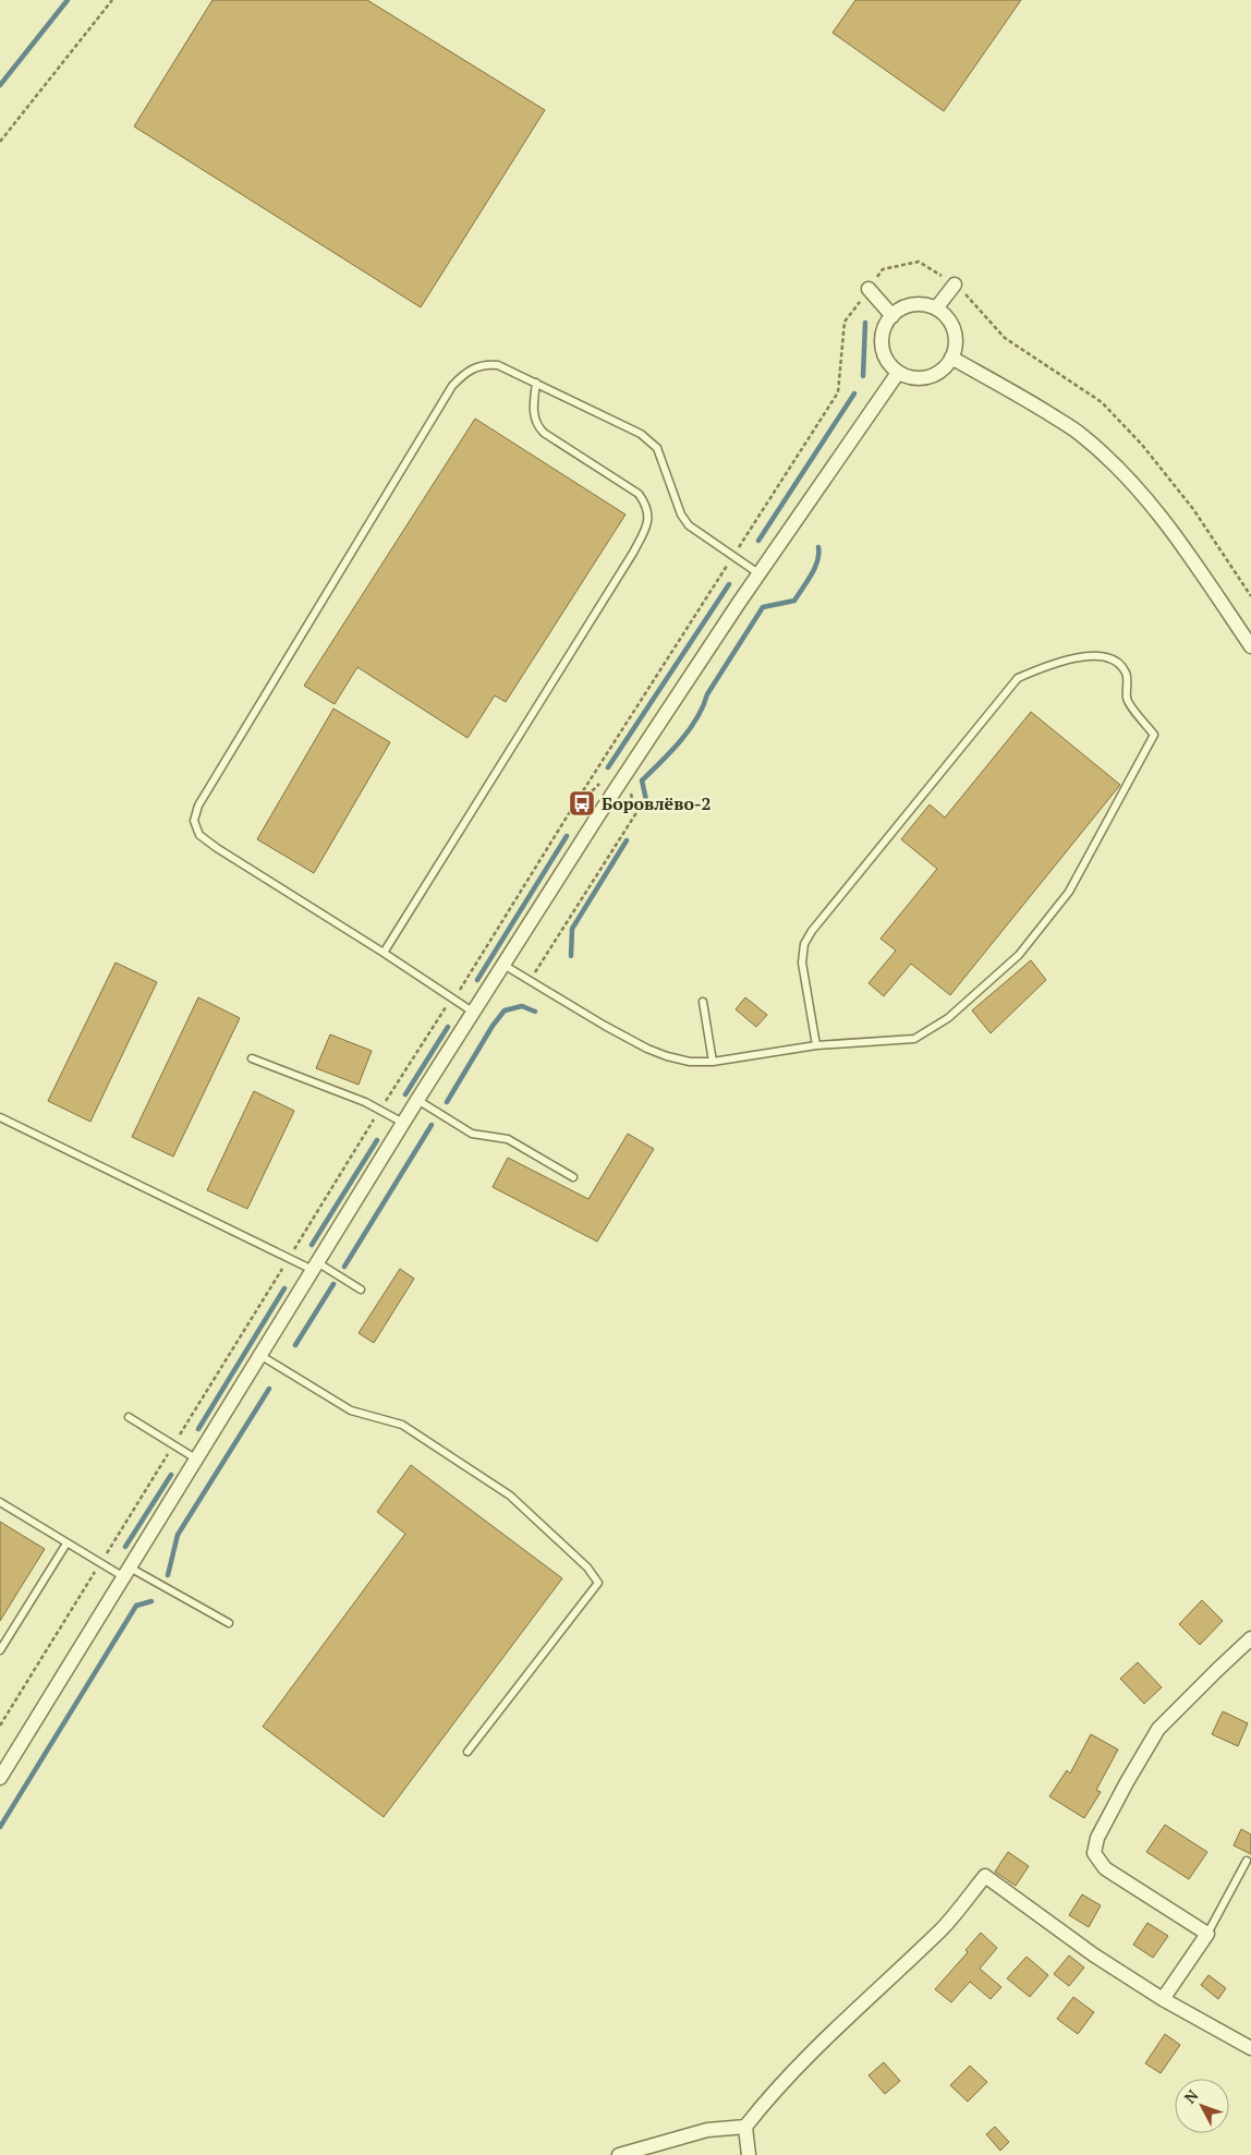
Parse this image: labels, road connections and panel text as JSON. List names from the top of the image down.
{
  "places": {
    "bus stop": ["Боровлёво-2"]
  },
  "north": "top left"
}
